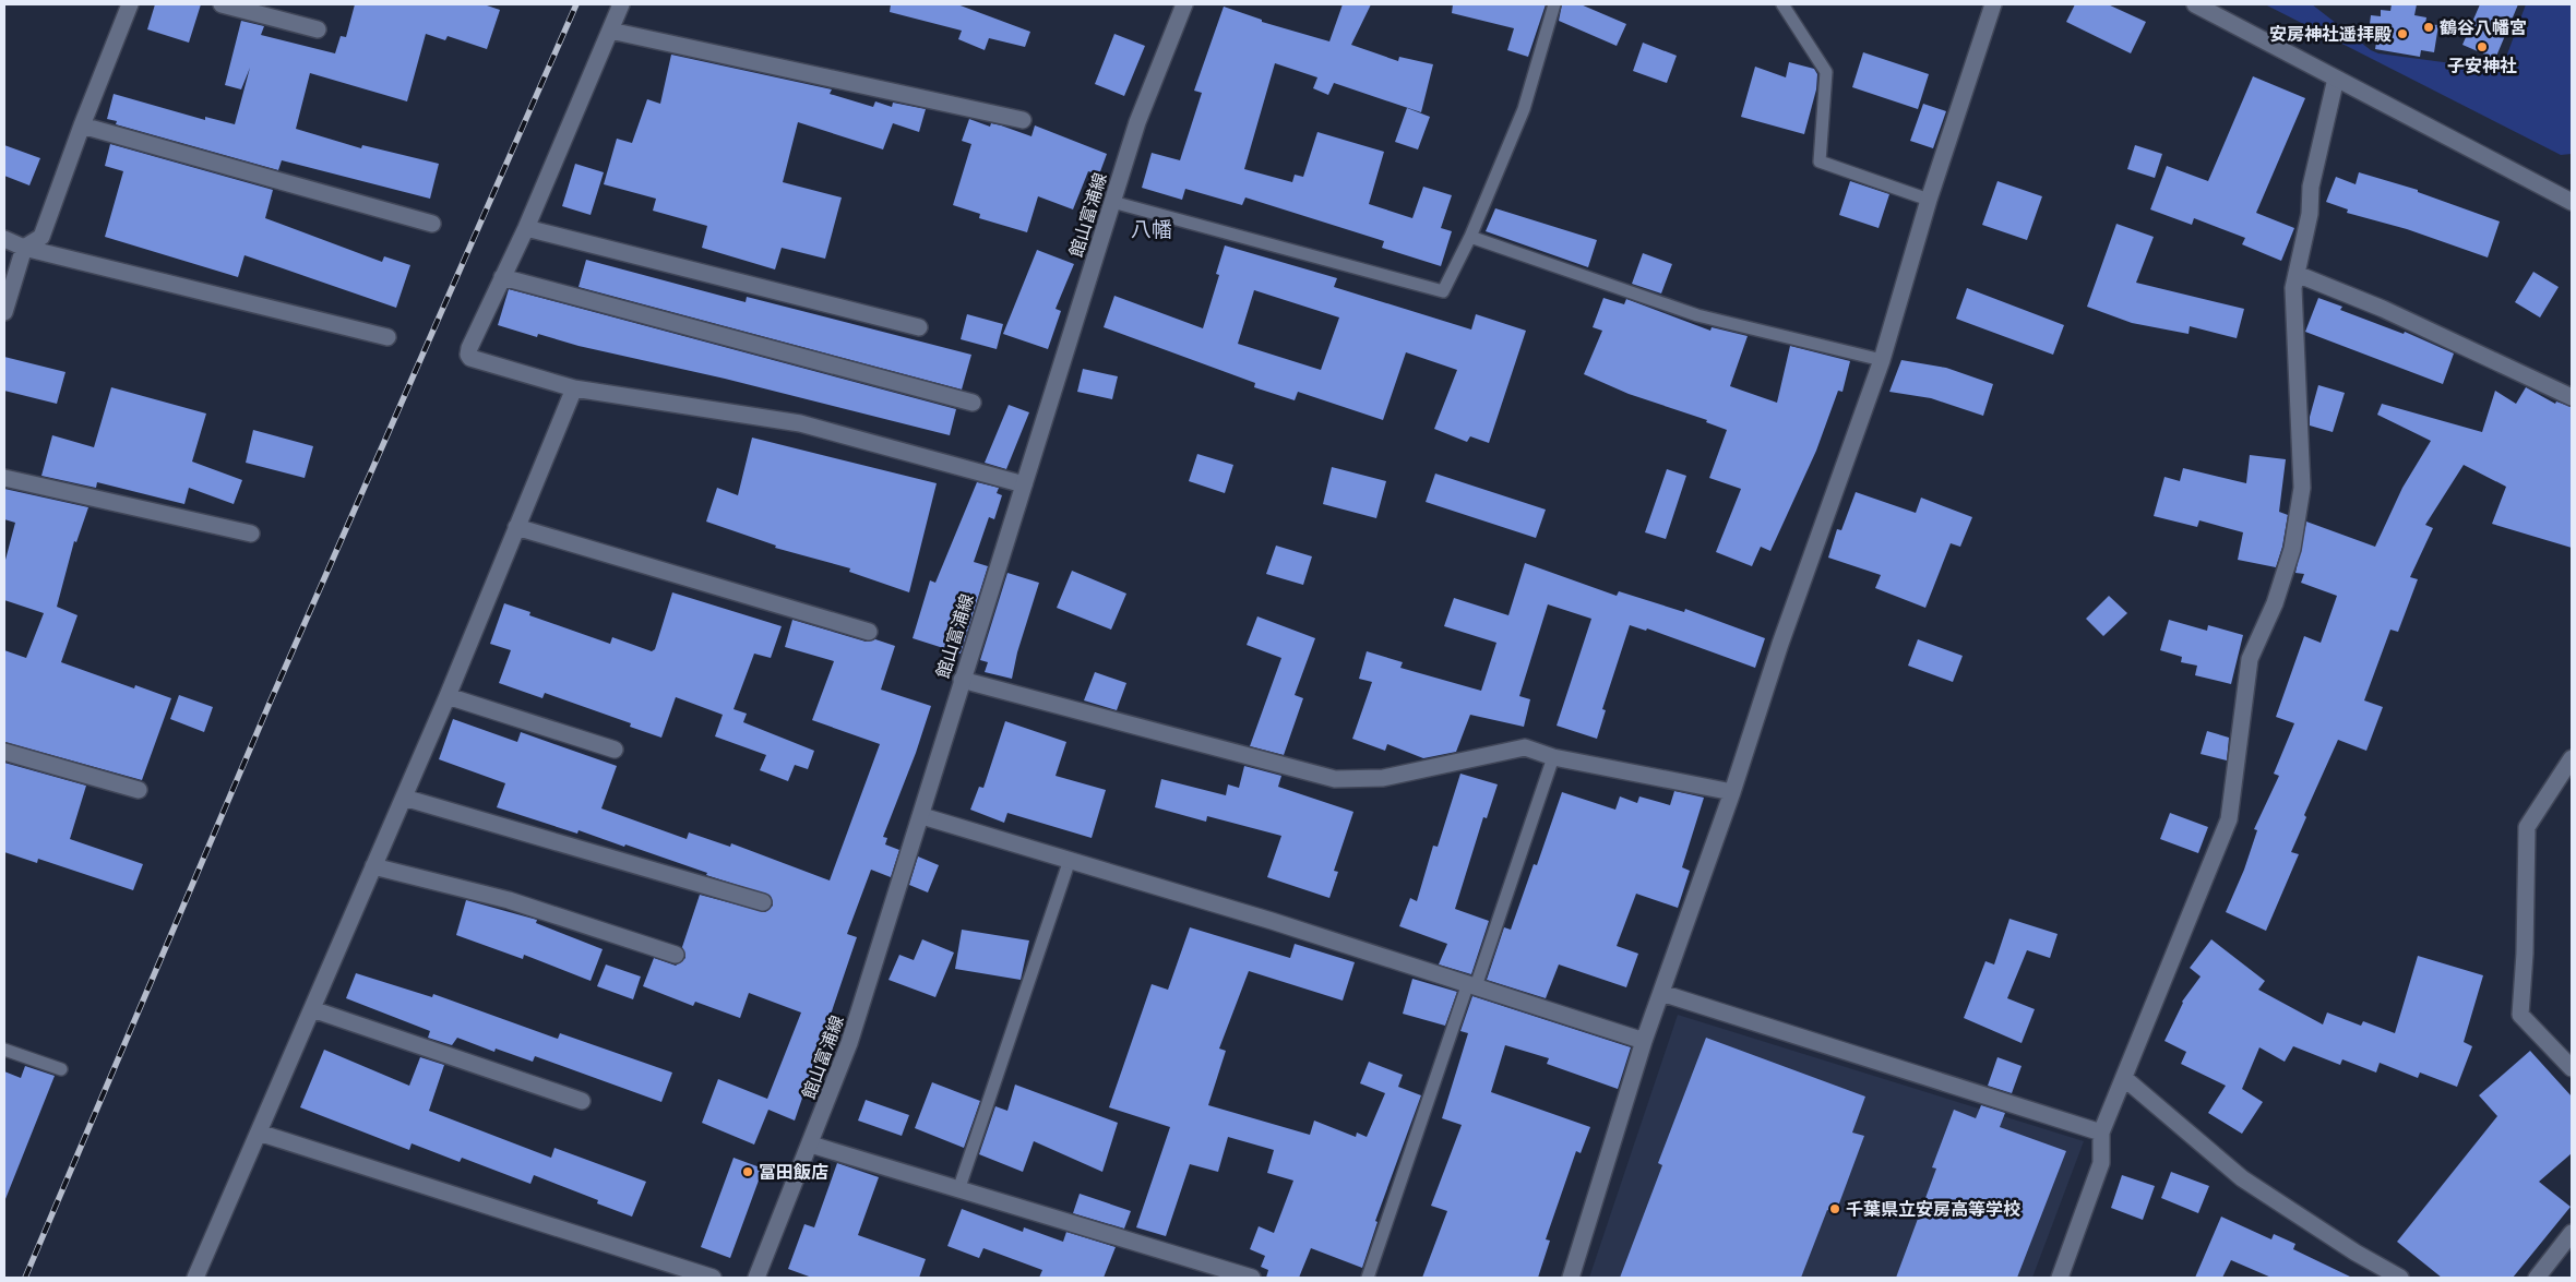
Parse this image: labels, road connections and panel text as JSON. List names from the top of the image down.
{
  "streets": {
    "street": ["館山富浦線"]
  },
  "districts": ["八幡"],
  "places": [
    "鶴谷八幡宮",
    "安房神社遥拝殿",
    "子安神社",
    "冨田飯店",
    "千葉県立安房高等学校"
  ]
}
